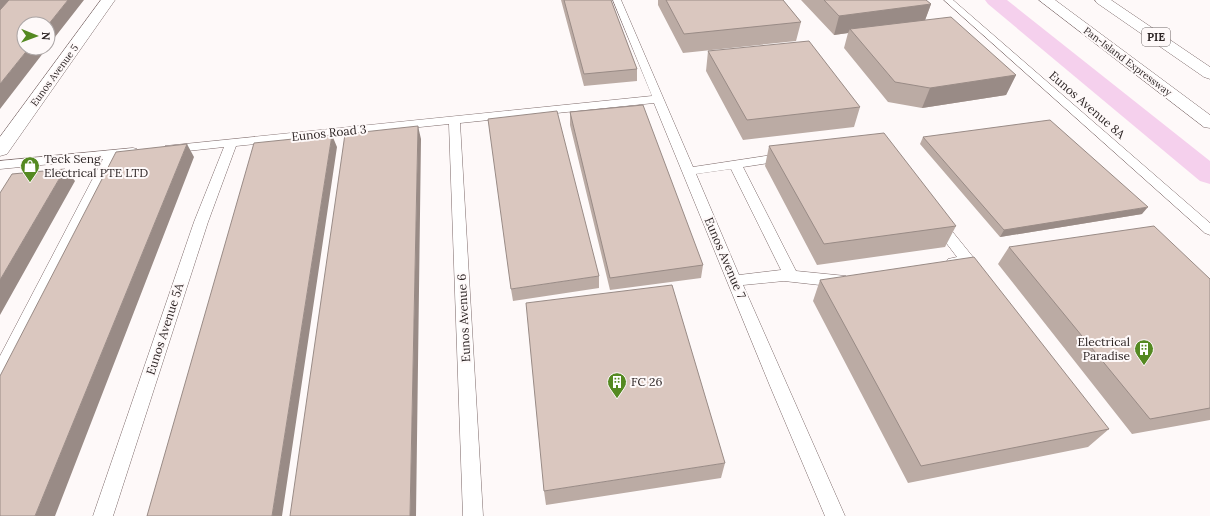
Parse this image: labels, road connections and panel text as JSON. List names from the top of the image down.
{
  "streets": {
    "main road": ["PIE", "Pan-Island Expressway", "Eunos Avenue 5"],
    "lane": [
      "Eunos Avenue 8A",
      "Eunos Road 3",
      "Eunos Avenue 7",
      "Eunos Avenue 6",
      "Eunos Avenue 5A"
    ]
  },
  "crossings": [
    ["Eunos Road 3", "Eunos Avenue 7"],
    ["Eunos Road 3", "Eunos Avenue 6"],
    ["Eunos Road 3", "Eunos Avenue 5A"]
  ],
  "places": {
    "shop": ["Teck Seng Electrical PTE LTD"],
    "building": ["Electrical Paradise", "FC 26"]
  },
  "north": "right"
}
